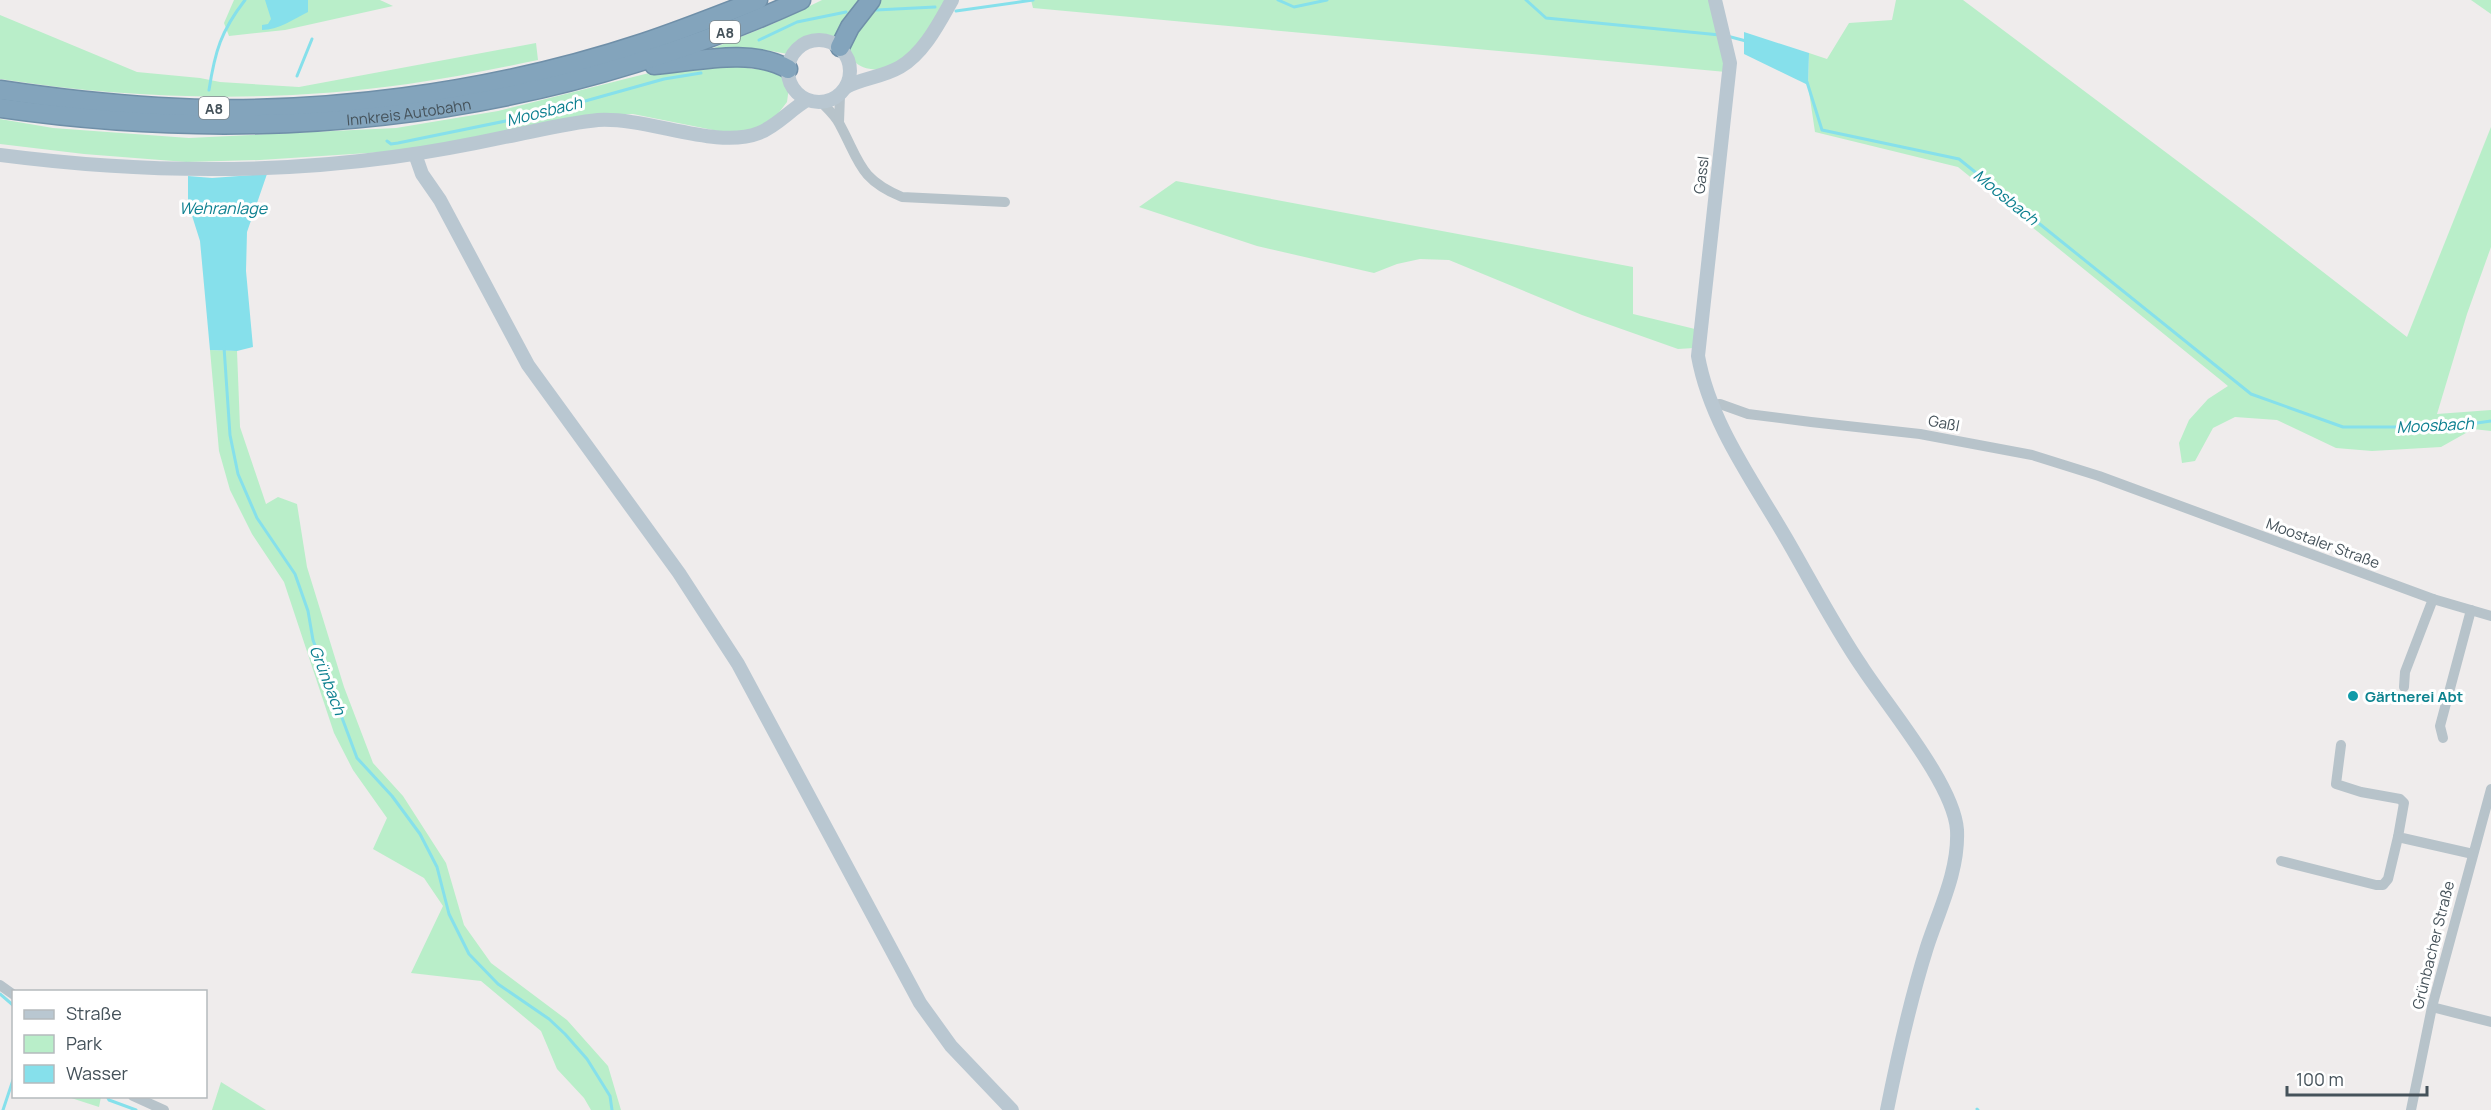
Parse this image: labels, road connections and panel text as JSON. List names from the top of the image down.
{
  "streets": {
    "highway": ["A8", "Innkreis Autobahn"],
    "street": [
      "Gassl",
      "Gaßl",
      "Moostaler Straße",
      "Grünbacher Straße"
    ]
  },
  "crossings": [
    ["Gassl", "Gaßl"],
    ["Gaßl", "Moostaler Straße"]
  ],
  "water": ["Moosbach", "Wehranlage", "Grünbach"],
  "places": ["Gärtnerei Abt"],
  "legend": ["Straße", "Park", "Wasser"],
  "scale_bar": "100 m"
}
